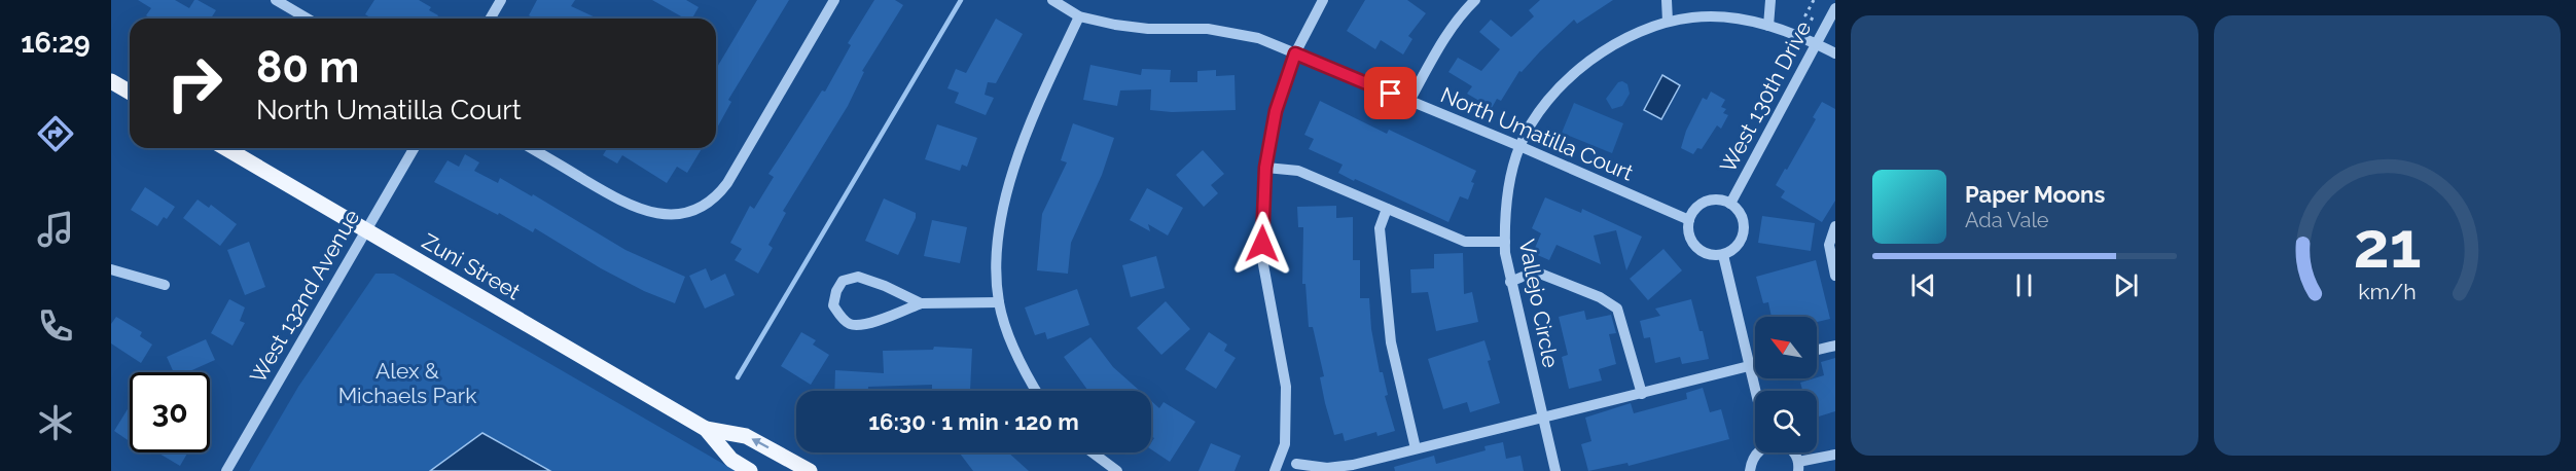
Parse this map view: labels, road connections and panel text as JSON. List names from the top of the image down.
{
  "streets": {
    "main road": ["Zuni Street"],
    "street": [
      "West 130th Drive",
      "North Umatilla Court",
      "West 132nd Avenue",
      "Vallejo Circle"
    ]
  },
  "crossings": [
    ["West 130th Drive", "North Umatilla Court"],
    ["West 130th Drive", "Vallejo Circle"],
    ["North Umatilla Court", "Vallejo Circle"],
    ["Zuni Street", "West 132nd Avenue"]
  ],
  "parks": ["Alex & Michaels Park"],
  "north": "top left",
  "page": {
    "tabs": "16:29",
    "turn": ["80 m", "North Umatilla Court"],
    "song": ["Paper Moons", "Ada Vale"],
    "limit": "30",
    "trip": "16:30 · 1 min · 120 m",
    "gauge": ["21", "km/h"]
  }
}
